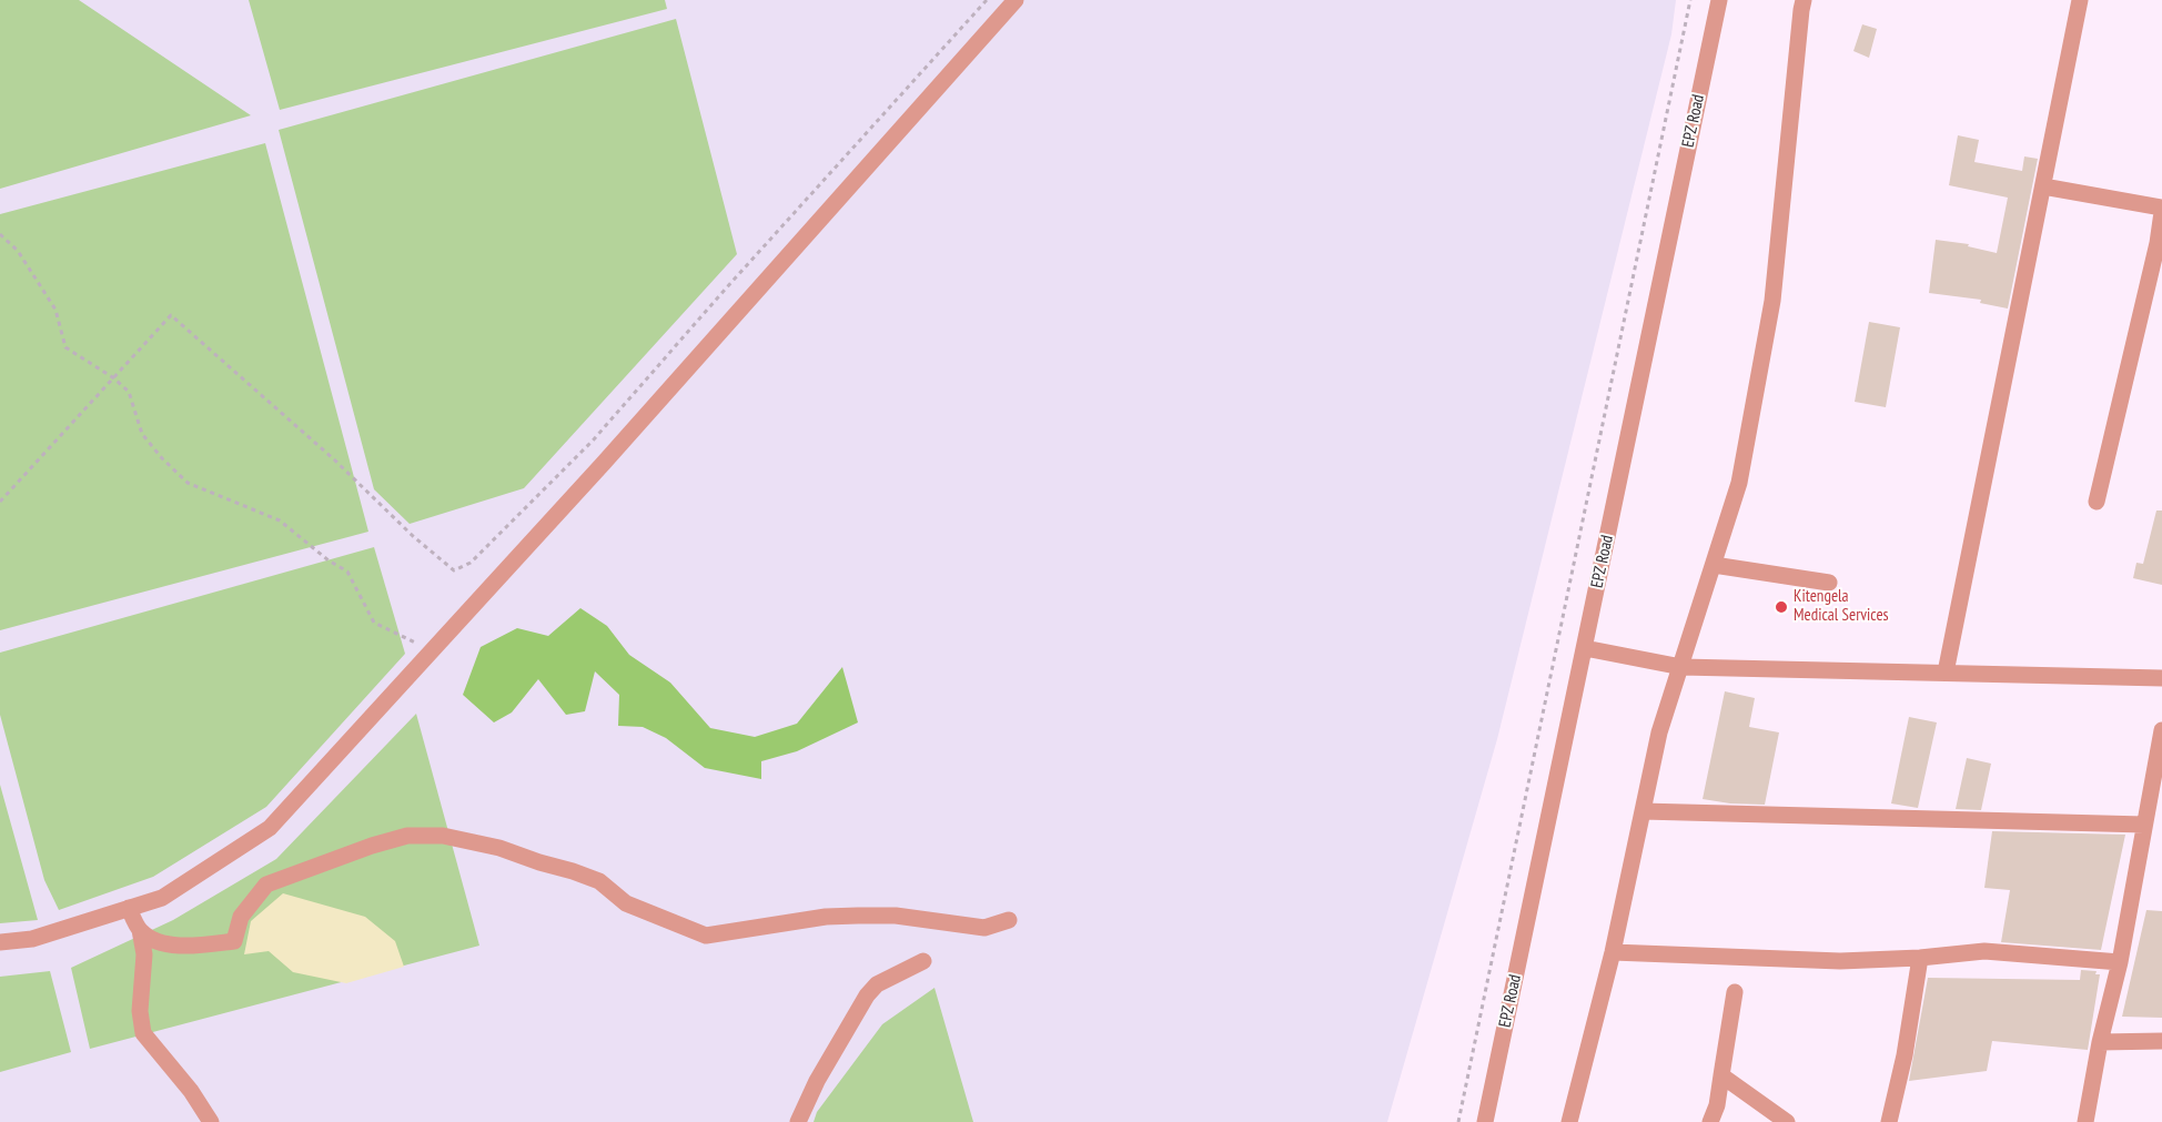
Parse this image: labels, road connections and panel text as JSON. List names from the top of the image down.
{
  "streets": {
    "street": ["EPZ Road"]
  },
  "places": ["Kitengela Medical Services"]
}
